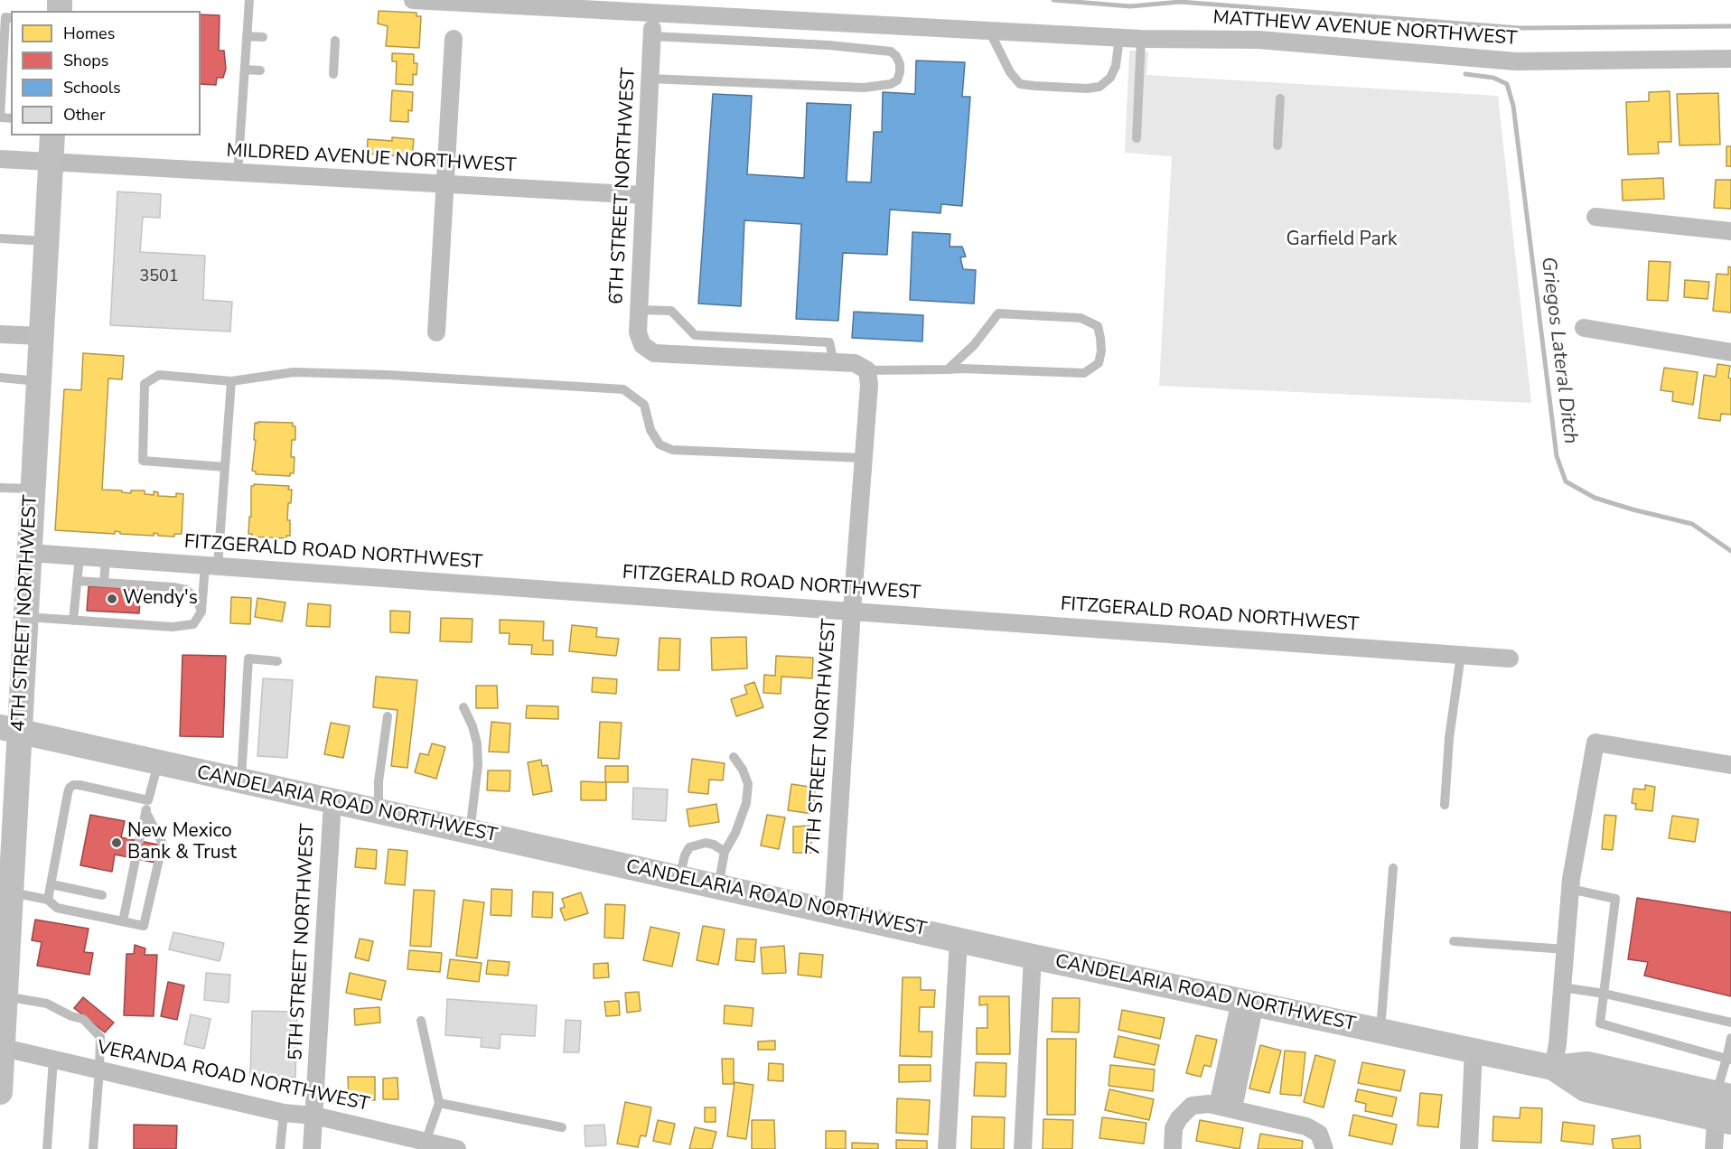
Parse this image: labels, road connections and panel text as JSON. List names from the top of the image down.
{
  "streets": {
    "main road": ["4TH STREET NORTHWEST", "CANDELARIA ROAD NORTHWEST"],
    "street": [
      "MATTHEW AVENUE NORTHWEST",
      "MILDRED AVENUE NORTHWEST",
      "6TH STREET NORTHWEST",
      "FITZGERALD ROAD NORTHWEST",
      "7TH STREET NORTHWEST",
      "5TH STREET NORTHWEST",
      "VERANDA ROAD NORTHWEST"
    ]
  },
  "crossings": [
    ["MILDRED AVENUE NORTHWEST", "6TH STREET NORTHWEST"],
    ["MILDRED AVENUE NORTHWEST", "4TH STREET NORTHWEST"],
    ["FITZGERALD ROAD NORTHWEST", "4TH STREET NORTHWEST"],
    ["FITZGERALD ROAD NORTHWEST", "7TH STREET NORTHWEST"],
    ["4TH STREET NORTHWEST", "CANDELARIA ROAD NORTHWEST"],
    ["4TH STREET NORTHWEST", "VERANDA ROAD NORTHWEST"],
    ["7TH STREET NORTHWEST", "CANDELARIA ROAD NORTHWEST"],
    ["CANDELARIA ROAD NORTHWEST", "5TH STREET NORTHWEST"],
    ["5TH STREET NORTHWEST", "VERANDA ROAD NORTHWEST"]
  ],
  "water": ["Griegos Lateral Ditch"],
  "parks": ["Garfield Park"],
  "places": ["Wendy's", "New Mexico Bank & Trust"],
  "house_numbers": ["3501"],
  "legend": [
    "Homes",
    "Shops",
    "Schools",
    "Other"
  ]
}
